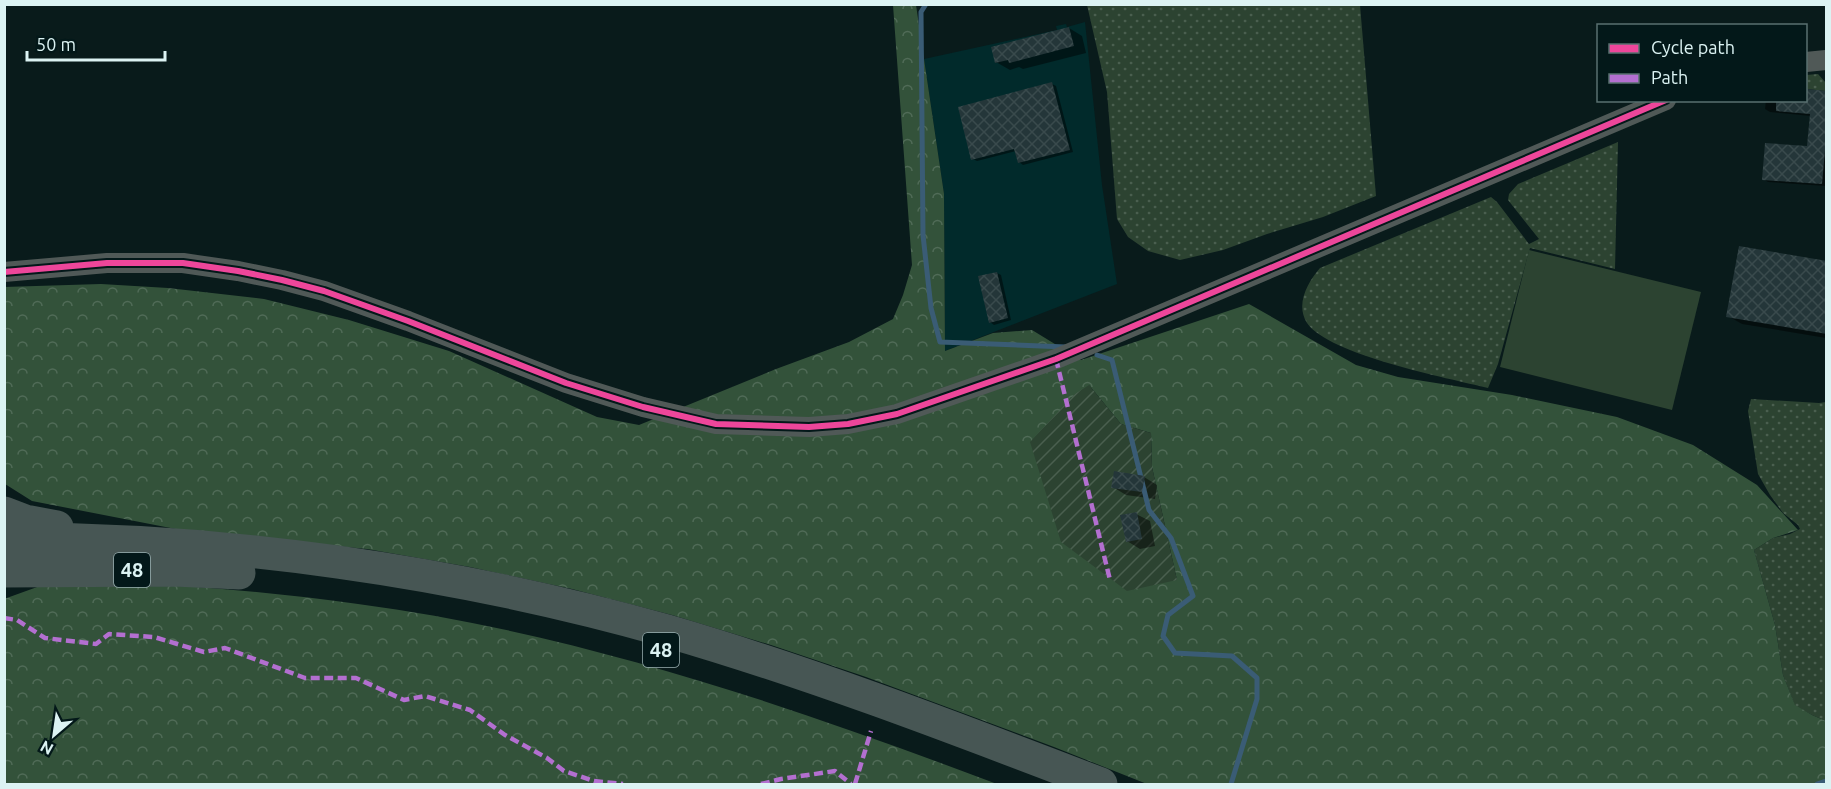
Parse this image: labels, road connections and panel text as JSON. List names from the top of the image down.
{
  "streets": {
    "highway": ["48"]
  },
  "legend": ["Cycle path", "Path"],
  "scale_bar": "50 m",
  "north": "bottom left"
}
